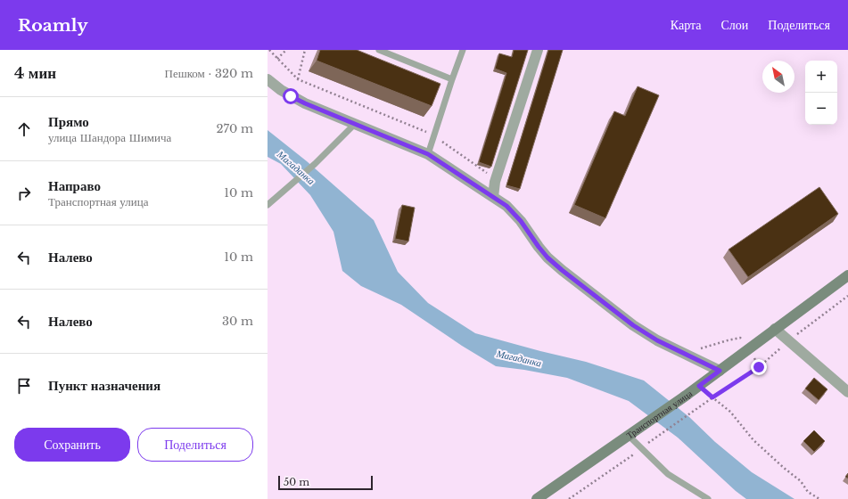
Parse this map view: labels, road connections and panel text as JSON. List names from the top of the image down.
{
  "streets": {
    "main road": ["Транспортная улица"]
  },
  "water": ["Магаданка"],
  "scale_bar": "50 m",
  "north": "top left",
  "page": {
    "header": "Roamly",
    "nav": ["Карта", "Слои", "Поделиться"],
    "heading": ["4 мин", "Пешком · 320 m"],
    "map_buttons": ["+", "−"],
    "list": [
      ["Прямо", "улица Шандора Шимича", "270 m"],
      ["Направо", "Транспортная улица", "10 m"],
      ["Налево", "10 m"],
      ["Налево", "30 m"],
      "Пункт назначения"
    ],
    "buttons": ["Сохранить", "Поделиться"],
    "scale": "50 m"
  }
}
